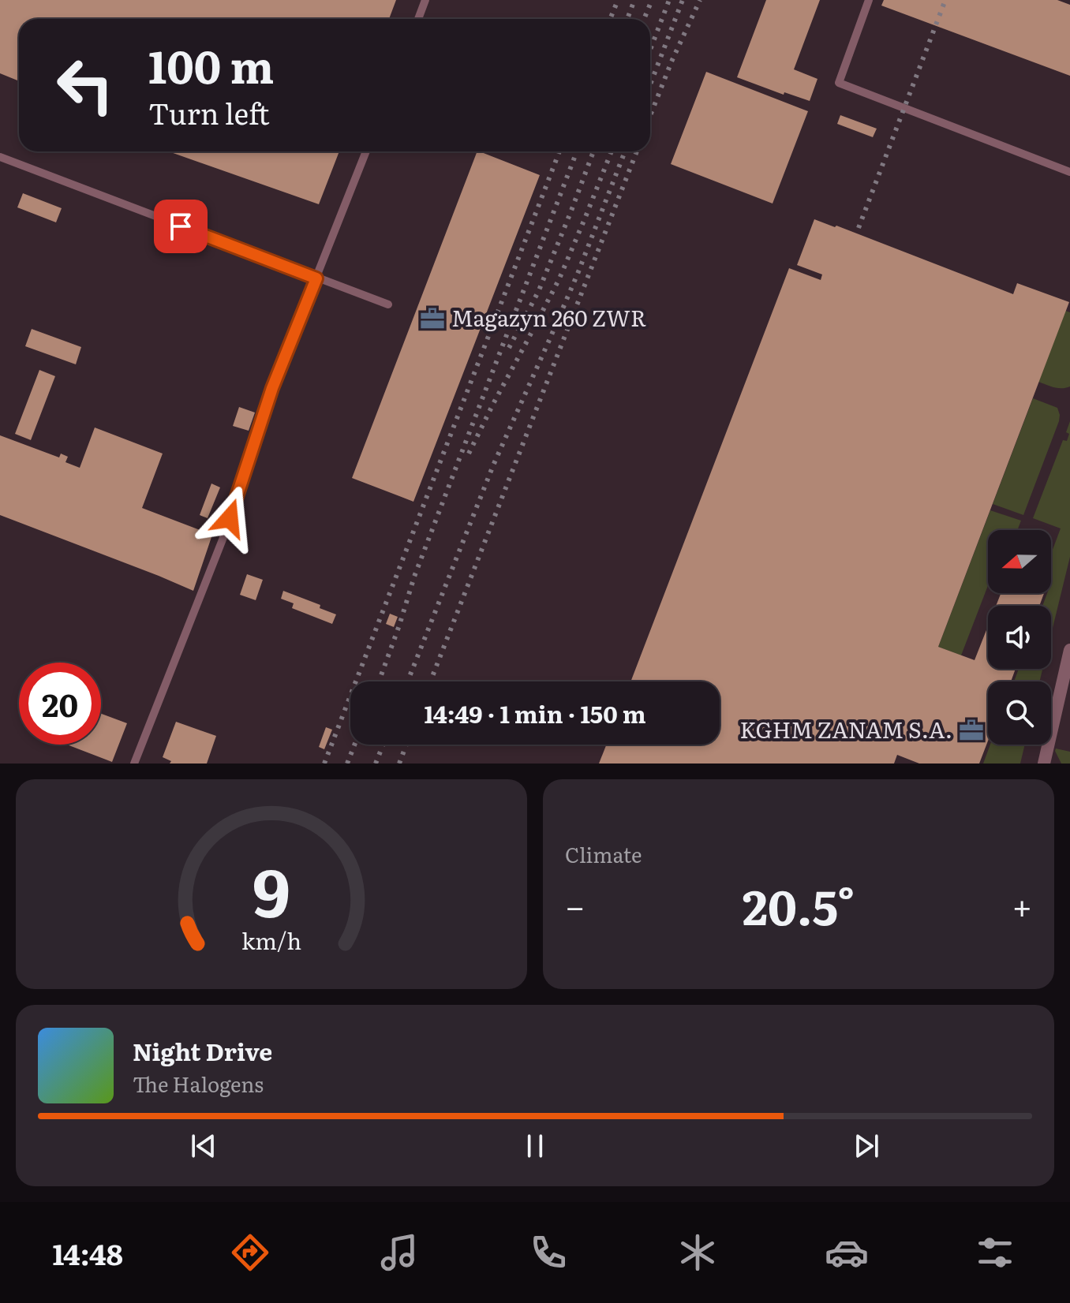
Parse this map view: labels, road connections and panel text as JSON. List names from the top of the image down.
{
  "places": {
    "office": ["Magazyn 260 ZWR", "KGHM ZANAM S.A."]
  },
  "north": "left",
  "page": {
    "turn": ["100 m", "Turn left"],
    "limit": "20",
    "trip": "14:49 · 1 min · 150 m",
    "tile": "Climate",
    "heat": ["−", "20.5°", "+"],
    "song": ["Night Drive", "The Halogens"],
    "tabs": "14:48",
    "gauge": ["9", "km/h"]
  }
}
